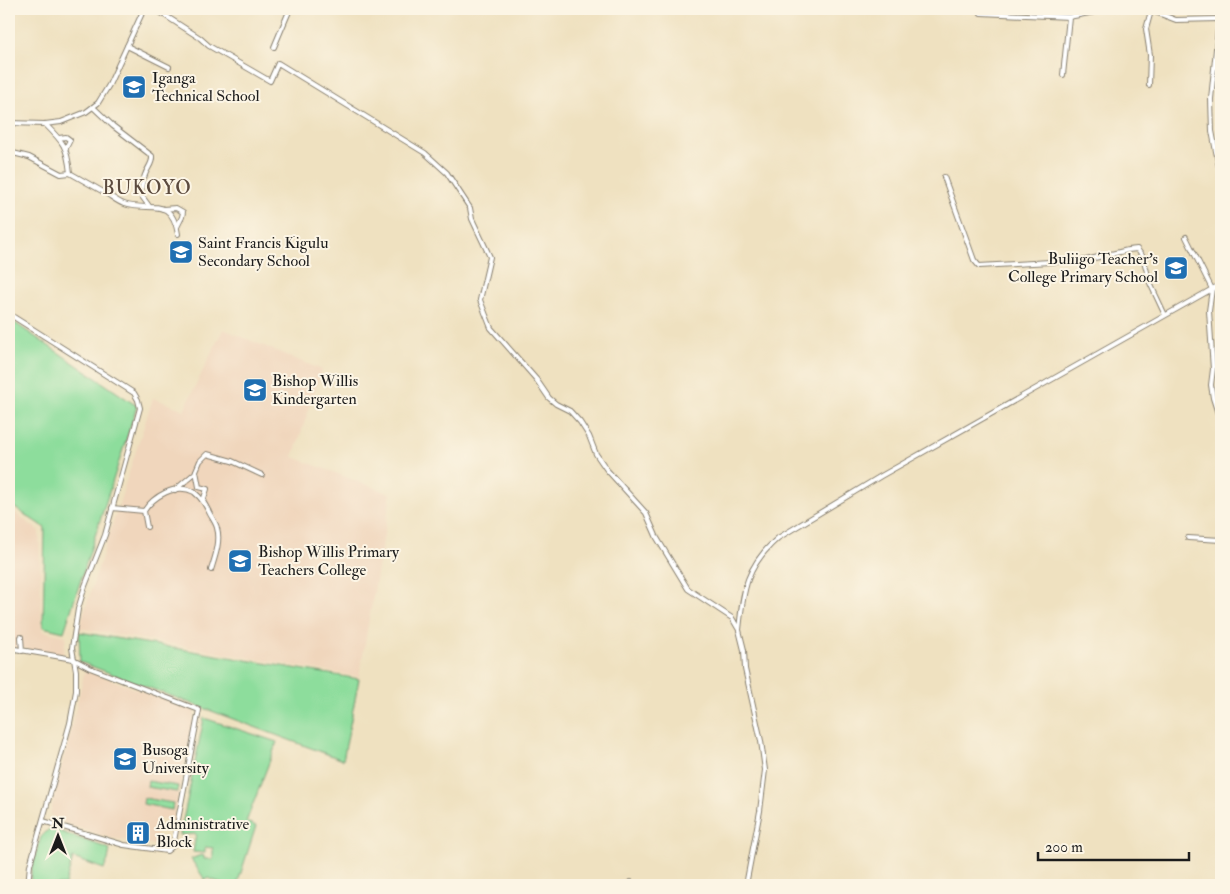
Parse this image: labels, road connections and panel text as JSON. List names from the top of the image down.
{
  "districts": ["BUKOYO"],
  "places": {
    "school or university": [
      "Iganga Technical School",
      "Saint Francis Kigulu Secondary School",
      "Buliigo Teacher's College Primary School",
      "Bishop Willis Kindergarten",
      "Bishop Willis Primary Teachers College",
      "Busoga University"
    ],
    "building": ["Administrative Block"]
  },
  "scale_bar": "200 m",
  "north": "top"
}
